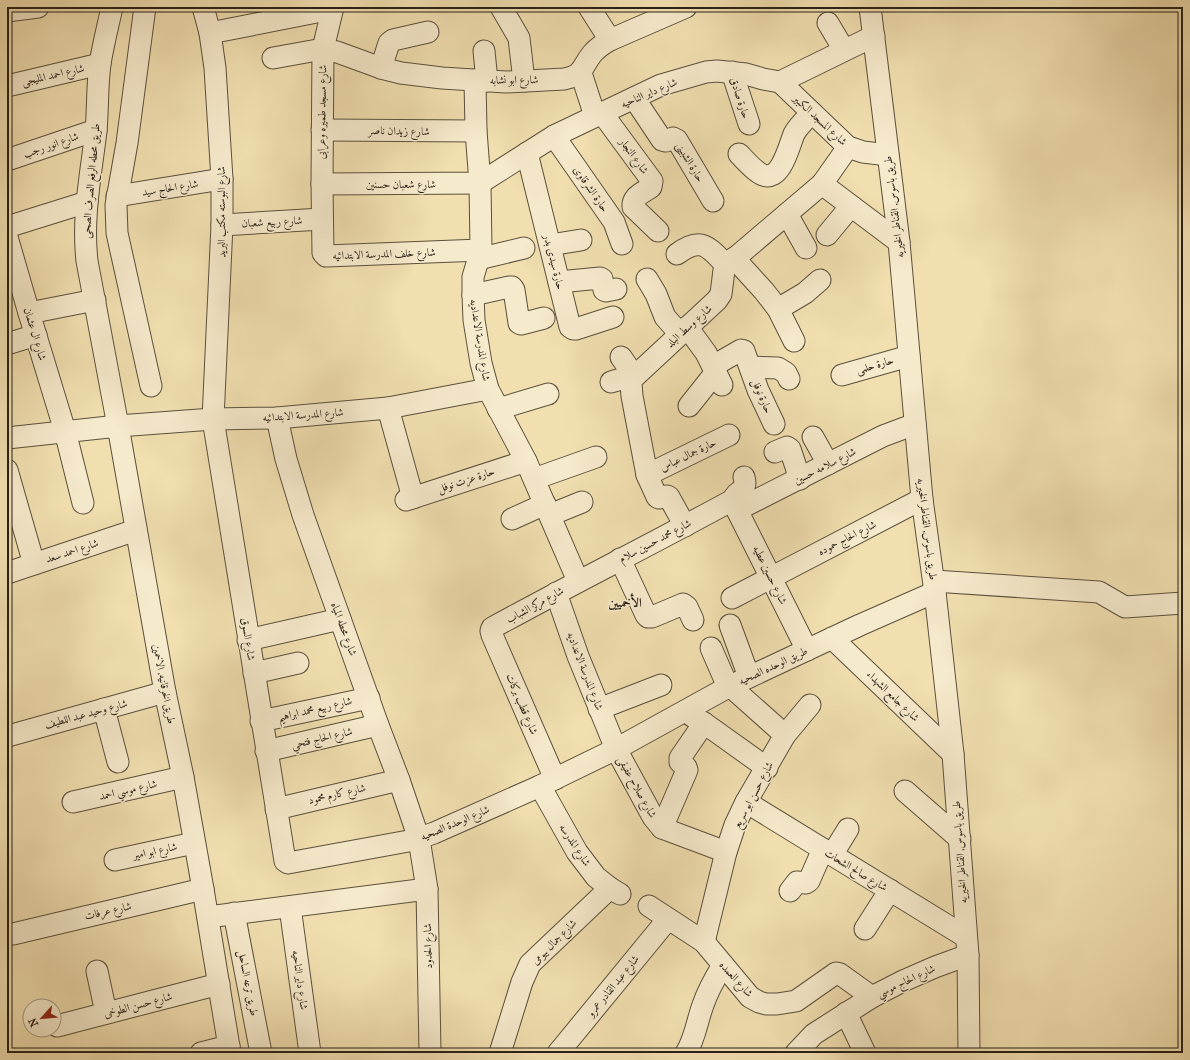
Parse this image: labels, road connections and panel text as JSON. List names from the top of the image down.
{
  "streets": {
    "street": [
      "شارع احمد المليجى",
      "شارع ابو نشابه",
      "شارع داير الناحيه",
      "حارة صادق",
      "شارع مسجد طميره وعرابى",
      "شارع المسجد الكبير",
      "شارع زيدان ناصر",
      "شارع انور رجب",
      "شارع النجار",
      "حارة الشبينى",
      "طريق محطه الرفع الصرف الصحى",
      "شارع شعبان حسنين",
      "شارع الحاج سيد",
      "حارة الشرقاوى",
      "طريق باسوس, القناطر الخيريه",
      "شارع البوسته مكتب البريد",
      "شارع ربيع شعبان",
      "شارع خلف المدرسة الابتدائيه",
      "حارة سيدى بدر",
      "شارع وسط البلد",
      "شارع ال عثمان",
      "شارع المدرسة الاعداديه",
      "حارة حلمى",
      "حارة نوفل",
      "شارع المدرسة الابتدائيه",
      "حارة جمال عباس",
      "شارع سلامه حسين",
      "حارة عزت نوفل",
      "شارع الحاج حموده",
      "شارع محمد حسين سلام",
      "شارع احمد سعد",
      "شارع حسين عطيه",
      "شارع مركز الشباب",
      "شارع محطه المياه",
      "شارع السوق",
      "طريق الوحده الصحيه",
      "طريق الخرقانيه, الاخمين",
      "شارع جامع الشهداء",
      "شارع قطب بركات",
      "شارع ربيع محمد ابراهيم",
      "شارع وحيد عبد اللطيف",
      "شارع الحاج فتحي",
      "شارع صلاح عفيفى",
      "شارع موسي احمد",
      "شارع كارم محمود",
      "شارع حسن ابو سريع",
      "شارع الوحدة الصحيه",
      "شارع المدرسه",
      "شارع ابو امير",
      "شارع صالح الشحات",
      "شارع عرفات",
      "شارع جمال بيومى",
      "شارع الحدود",
      "شارع العمده",
      "شارع الحاج موسي",
      "طريق ترعه الساحل",
      "شارع عبد القادر عمرو",
      "شارع حسن الطوخى"
    ]
  },
  "crossings": [
    ["شارع احمد المليجى", "طريق محطه الرفع الصرف الصحى"],
    ["شارع ابو نشابه", "شارع مسجد طميره وعرابى"],
    ["شارع ابو نشابه", "شارع المدرسة الاعداديه"],
    ["شارع داير الناحيه", "حارة صادق"],
    ["شارع داير الناحيه", "شارع المسجد الكبير"],
    ["شارع داير الناحيه", "شارع النجار"],
    ["شارع داير الناحيه", "حارة الشبينى"],
    ["شارع داير الناحيه", "شارع شعبان حسنين"],
    ["شارع داير الناحيه", "حارة الشرقاوى"],
    ["شارع داير الناحيه", "حارة سيدى بدر"],
    ["شارع داير الناحيه", "شارع المدرسة الاعداديه"],
    ["شارع مسجد طميره وعرابى", "شارع زيدان ناصر"],
    ["شارع مسجد طميره وعرابى", "شارع شعبان حسنين"],
    ["شارع مسجد طميره وعرابى", "شارع ربيع شعبان"],
    ["شارع مسجد طميره وعرابى", "شارع خلف المدرسة الابتدائيه"],
    ["شارع المسجد الكبير", "طريق باسوس, القناطر الخيريه"],
    ["شارع زيدان ناصر", "شارع المدرسة الاعداديه"],
    ["شارع انور رجب", "طريق محطه الرفع الصرف الصحى"],
    ["شارع النجار", "حارة الشرقاوى"],
    ["طريق محطه الرفع الصرف الصحى", "شارع المدرسة الابتدائيه"],
    ["طريق محطه الرفع الصرف الصحى", "طريق الخرقانيه, الاخمين"],
    ["شارع شعبان حسنين", "شارع المدرسة الاعداديه"],
    ["شارع الحاج سيد", "شارع البوسته مكتب البريد"],
    ["طريق باسوس, القناطر الخيريه", "حارة حلمى"],
    ["طريق باسوس, القناطر الخيريه", "شارع سلامه حسين"],
    ["طريق باسوس, القناطر الخيريه", "شارع الحاج حموده"],
    ["طريق باسوس, القناطر الخيريه", "طريق الوحده الصحيه"],
    ["طريق باسوس, القناطر الخيريه", "شارع جامع الشهداء"],
    ["طريق باسوس, القناطر الخيريه", "شارع صالح الشحات"],
    ["طريق باسوس, القناطر الخيريه", "شارع الحاج موسي"],
    ["شارع البوسته مكتب البريد", "شارع ربيع شعبان"],
    ["شارع البوسته مكتب البريد", "شارع المدرسة الابتدائيه"],
    ["شارع البوسته مكتب البريد", "شارع السوق"],
    ["شارع ربيع شعبان", "شارع خلف المدرسة الابتدائيه"],
    ["شارع خلف المدرسة الابتدائيه", "شارع المدرسة الاعداديه"],
    ["شارع المدرسة الاعداديه", "شارع المدرسة الابتدائيه"],
    ["شارع المدرسة الاعداديه", "حارة عزت نوفل"],
    ["شارع المدرسة الاعداديه", "شارع محمد حسين سلام"],
    ["شارع المدرسة الاعداديه", "شارع مركز الشباب"],
    ["شارع المدرسة الاعداديه", "طريق الوحده الصحيه"],
    ["شارع المدرسة الاعداديه", "شارع صلاح عفيفى"],
    ["شارع المدرسة الاعداديه", "شارع الوحدة الصحيه"],
    ["شارع المدرسة الابتدائيه", "حارة عزت نوفل"],
    ["شارع المدرسة الابتدائيه", "شارع محطه المياه"],
    ["شارع المدرسة الابتدائيه", "شارع السوق"],
    ["شارع المدرسة الابتدائيه", "طريق الخرقانيه, الاخمين"],
    ["شارع سلامه حسين", "شارع محمد حسين سلام"],
    ["شارع سلامه حسين", "شارع حسين عطيه"],
    ["شارع الحاج حموده", "شارع حسين عطيه"],
    ["شارع محمد حسين سلام", "شارع حسين عطيه"],
    ["شارع محمد حسين سلام", "شارع مركز الشباب"],
    ["شارع احمد سعد", "طريق الخرقانيه, الاخمين"],
    ["شارع حسين عطيه", "طريق الوحده الصحيه"],
    ["شارع مركز الشباب", "شارع قطب بركات"],
    ["شارع محطه المياه", "شارع ربيع محمد ابراهيم"],
    ["شارع محطه المياه", "شارع الحاج فتحي"],
    ["شارع محطه المياه", "شارع كارم محمود"],
    ["شارع محطه المياه", "شارع الوحدة الصحيه"],
    ["شارع محطه المياه", "شارع الحدود"],
    ["شارع السوق", "شارع ربيع محمد ابراهيم"],
    ["شارع السوق", "شارع الحاج فتحي"],
    ["شارع السوق", "شارع كارم محمود"],
    ["شارع السوق", "شارع الوحدة الصحيه"],
    ["طريق الوحده الصحيه", "شارع جامع الشهداء"],
    ["طريق الوحده الصحيه", "شارع صلاح عفيفى"],
    ["طريق الوحده الصحيه", "شارع الوحدة الصحيه"],
    ["طريق الخرقانيه, الاخمين", "شارع وحيد عبد اللطيف"],
    ["طريق الخرقانيه, الاخمين", "شارع موسي احمد"],
    ["طريق الخرقانيه, الاخمين", "شارع ابو امير"],
    ["طريق الخرقانيه, الاخمين", "شارع عرفات"],
    ["طريق الخرقانيه, الاخمين", "شارع حسن الطوخى"],
    ["شارع قطب بركات", "شارع الوحدة الصحيه"],
    ["شارع قطب بركات", "شارع المدرسه"],
    ["شارع صلاح عفيفى", "شارع حسن ابو سريع"],
    ["شارع صلاح عفيفى", "شارع الوحدة الصحيه"],
    ["شارع حسن ابو سريع", "شارع صالح الشحات"],
    ["شارع حسن ابو سريع", "شارع العمده"],
    ["شارع الوحدة الصحيه", "شارع المدرسه"],
    ["شارع الوحدة الصحيه", "شارع الحدود"],
    ["شارع المدرسه", "شارع جمال بيومى"],
    ["شارع صالح الشحات", "شارع الحاج موسي"],
    ["شارع العمده", "شارع الحاج موسي"],
    ["شارع العمده", "شارع عبد القادر عمرو"]
  ],
  "districts": ["الأخميين"],
  "north": "bottom left"
}
